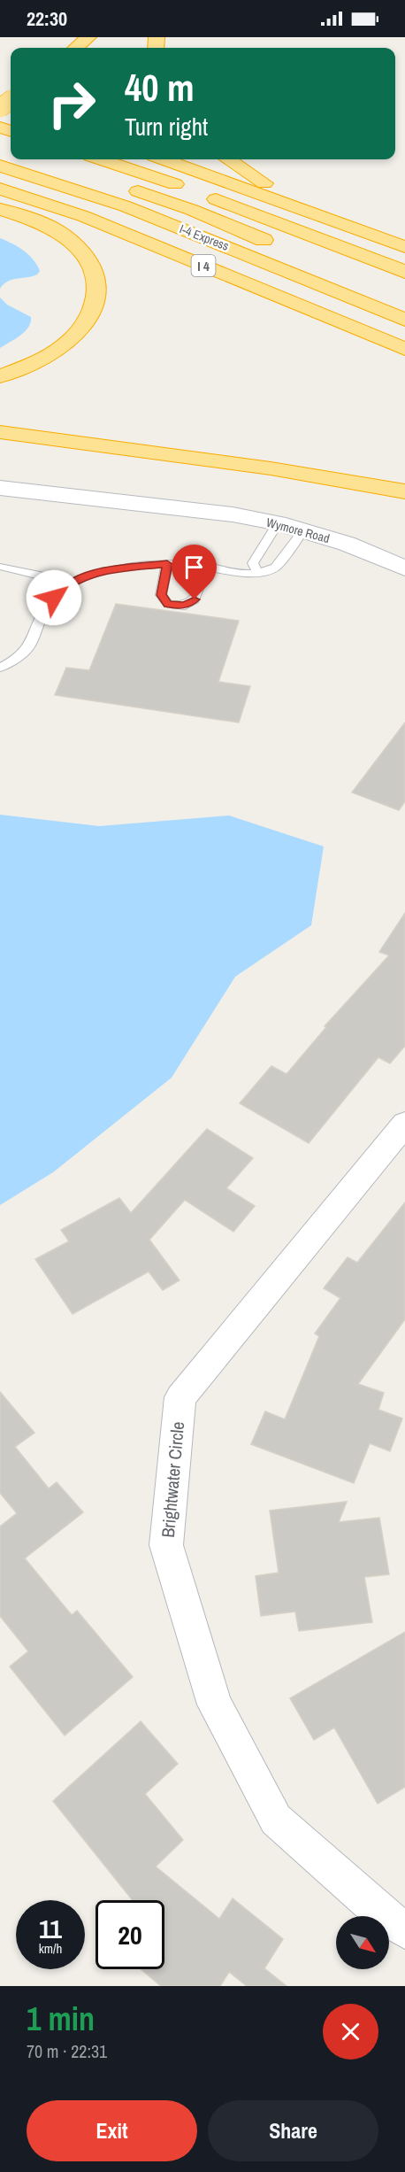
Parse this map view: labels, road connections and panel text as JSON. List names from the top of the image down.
{
  "streets": {
    "highway": ["I-4 Express", "I 4"],
    "main road": ["Wymore Road"],
    "street": ["Brightwater Circle"]
  },
  "north": "bottom right",
  "page": {
    "status": "22:30",
    "turn": ["40 m", "Turn right"],
    "speed": "11 km/h",
    "limit": "20",
    "heading": ["1 min", "70 m · 22:31"],
    "buttons": ["Exit", "Share"]
  }
}
